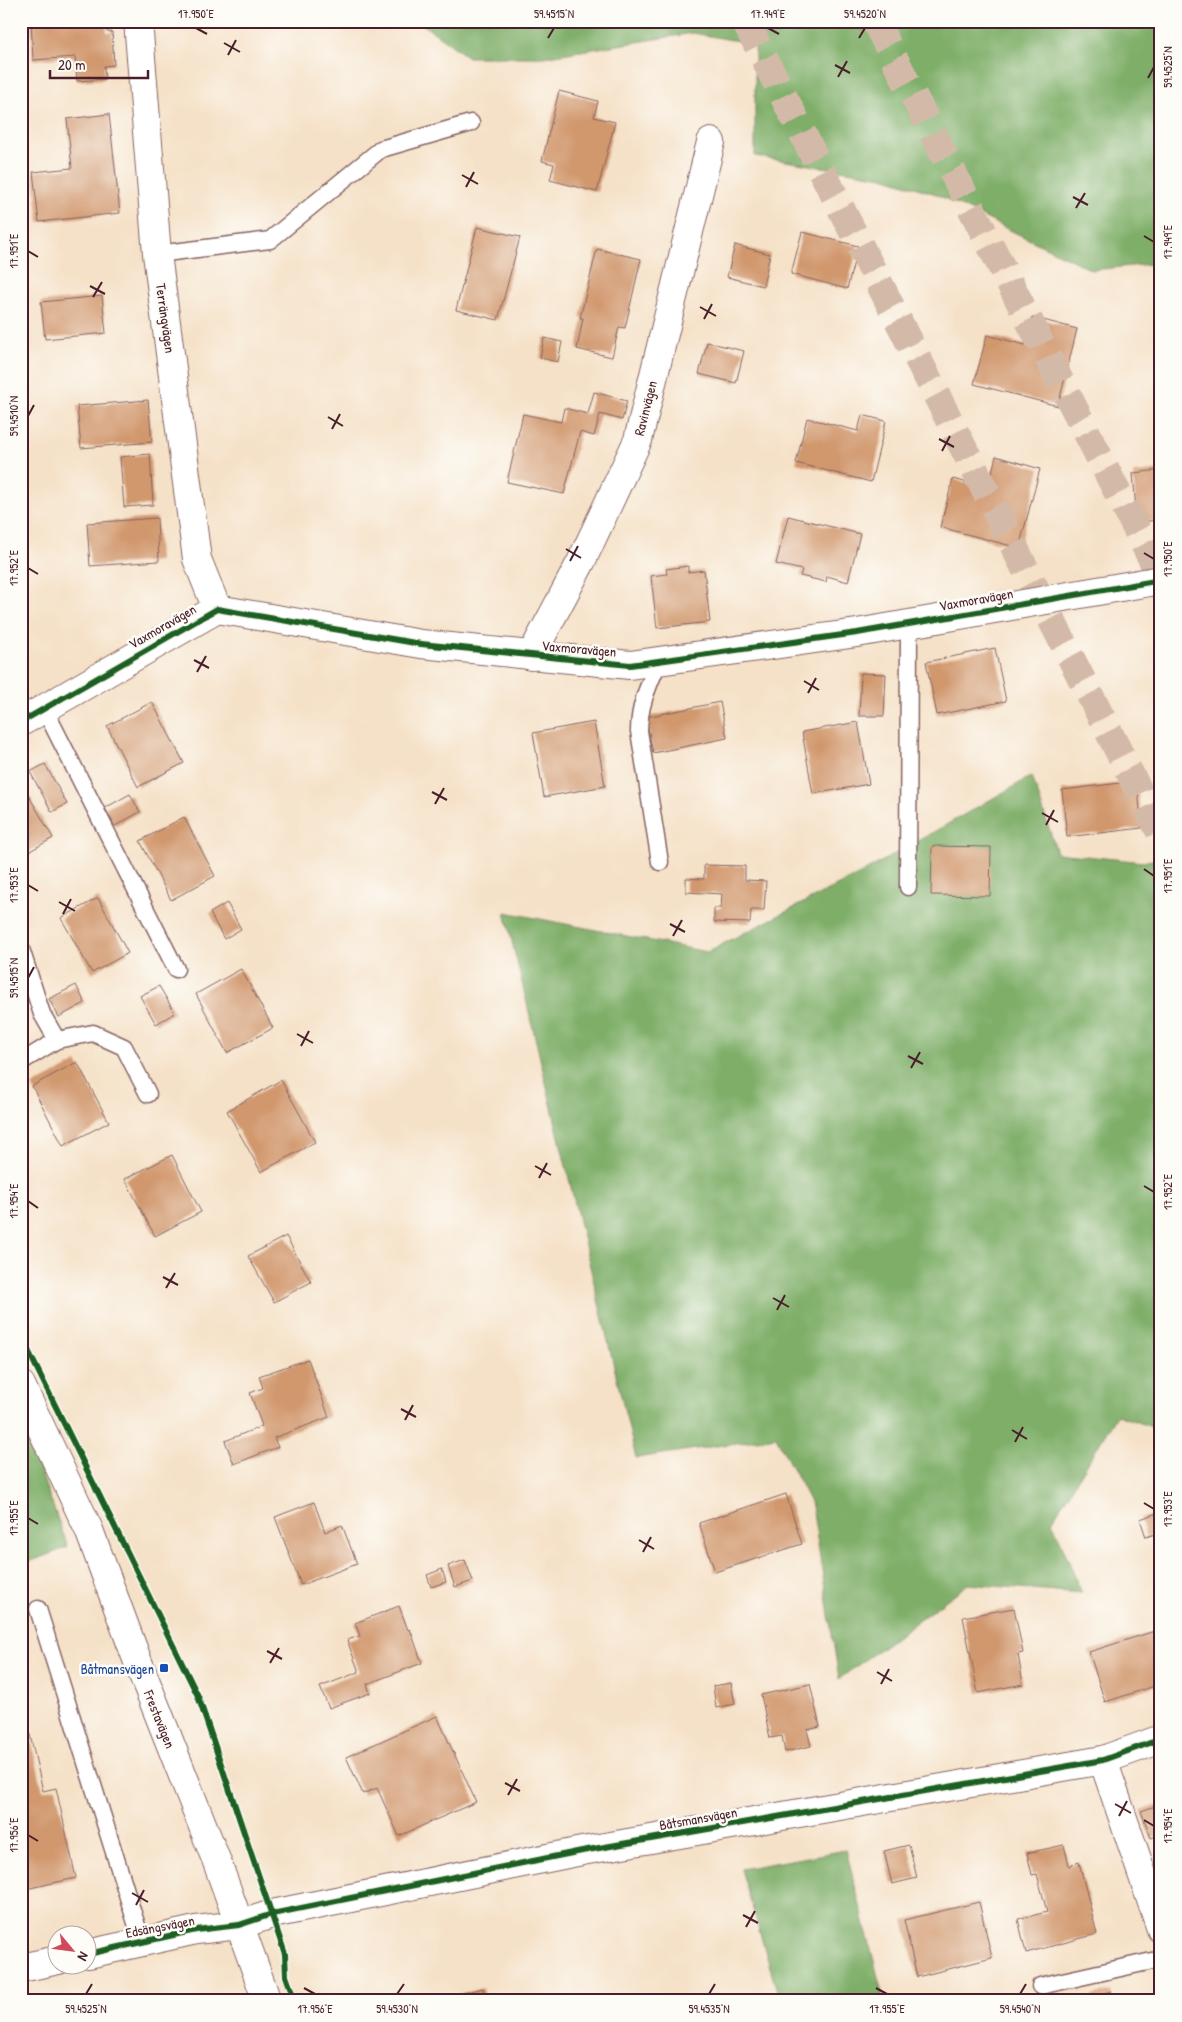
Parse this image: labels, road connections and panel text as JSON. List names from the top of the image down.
{
  "streets": {
    "street": [
      "Terrängvägen",
      "Ravinvägen",
      "Vaxmoravägen",
      "Frestavägen",
      "Båtsmansvägen",
      "Edsängsvägen"
    ]
  },
  "crossings": [
    ["Terrängvägen", "Vaxmoravägen"],
    ["Ravinvägen", "Vaxmoravägen"],
    ["Frestavägen", "Båtsmansvägen"],
    ["Frestavägen", "Edsängsvägen"],
    ["Båtsmansvägen", "Edsängsvägen"]
  ],
  "places": {
    "transit": ["Båtmansvägen"]
  },
  "scale_bar": "20 m",
  "north": "bottom right",
  "coordinates": [
    "17.950°E",
    "59.4515°N",
    "17.949°E",
    "59.4520°N",
    "59.4525°N",
    "17.951°E",
    "59.4510°N",
    "17.952°E",
    "17.953°E",
    "17.954°E",
    "17.955°E",
    "17.956°E",
    "59.4530°N",
    "59.4535°N",
    "59.4540°N"
  ]
}
